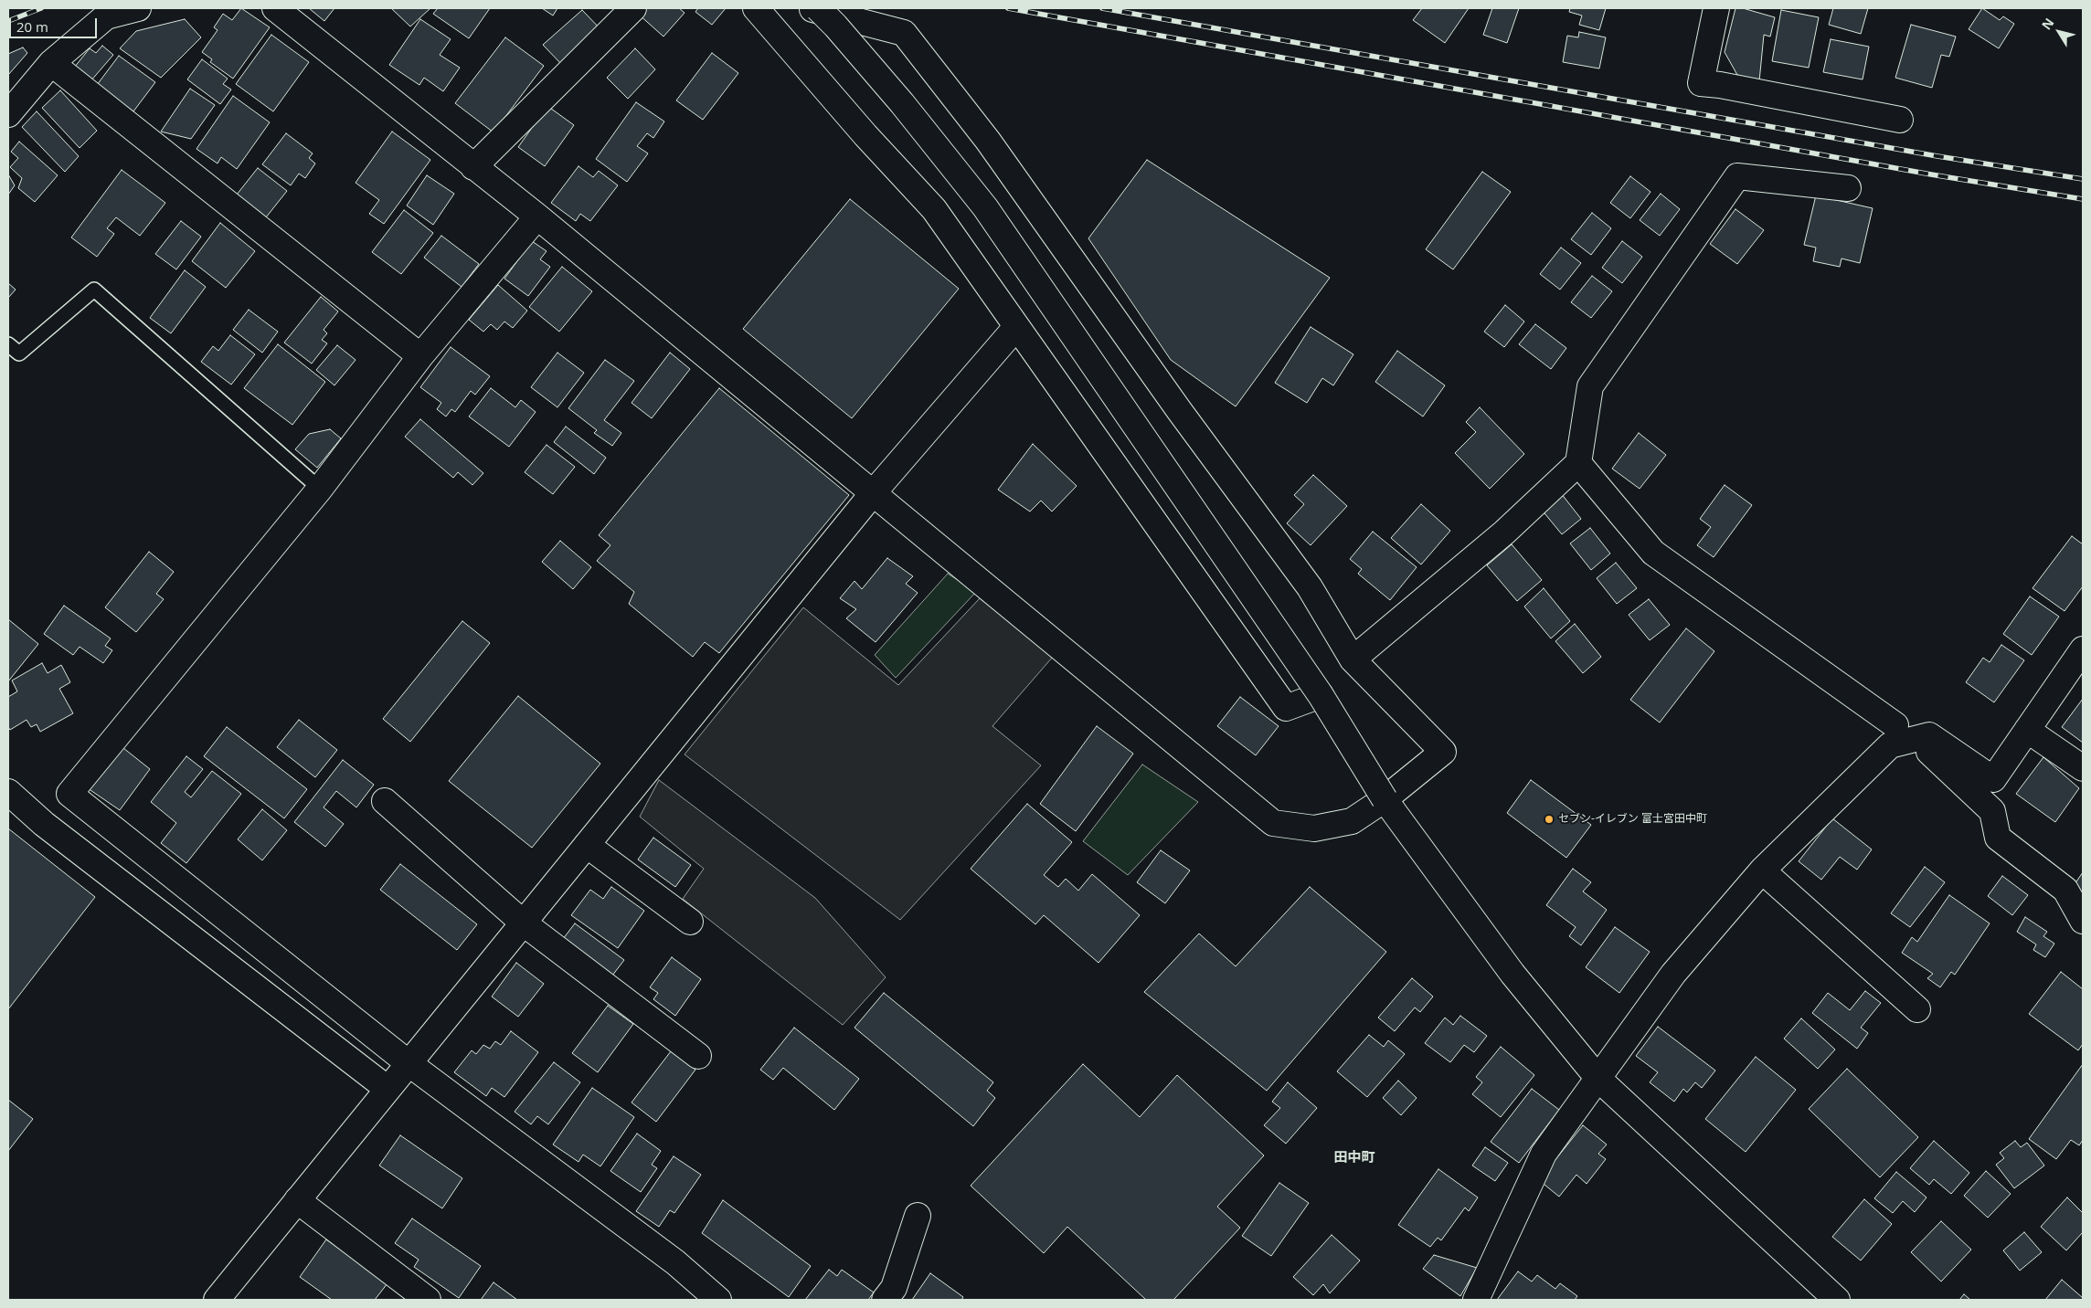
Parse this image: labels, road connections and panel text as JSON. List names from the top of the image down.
{
  "districts": ["田中町"],
  "places": ["セブン-イレブン 富士宮田中町"],
  "scale_bar": "20 m",
  "north": "top left"
}
